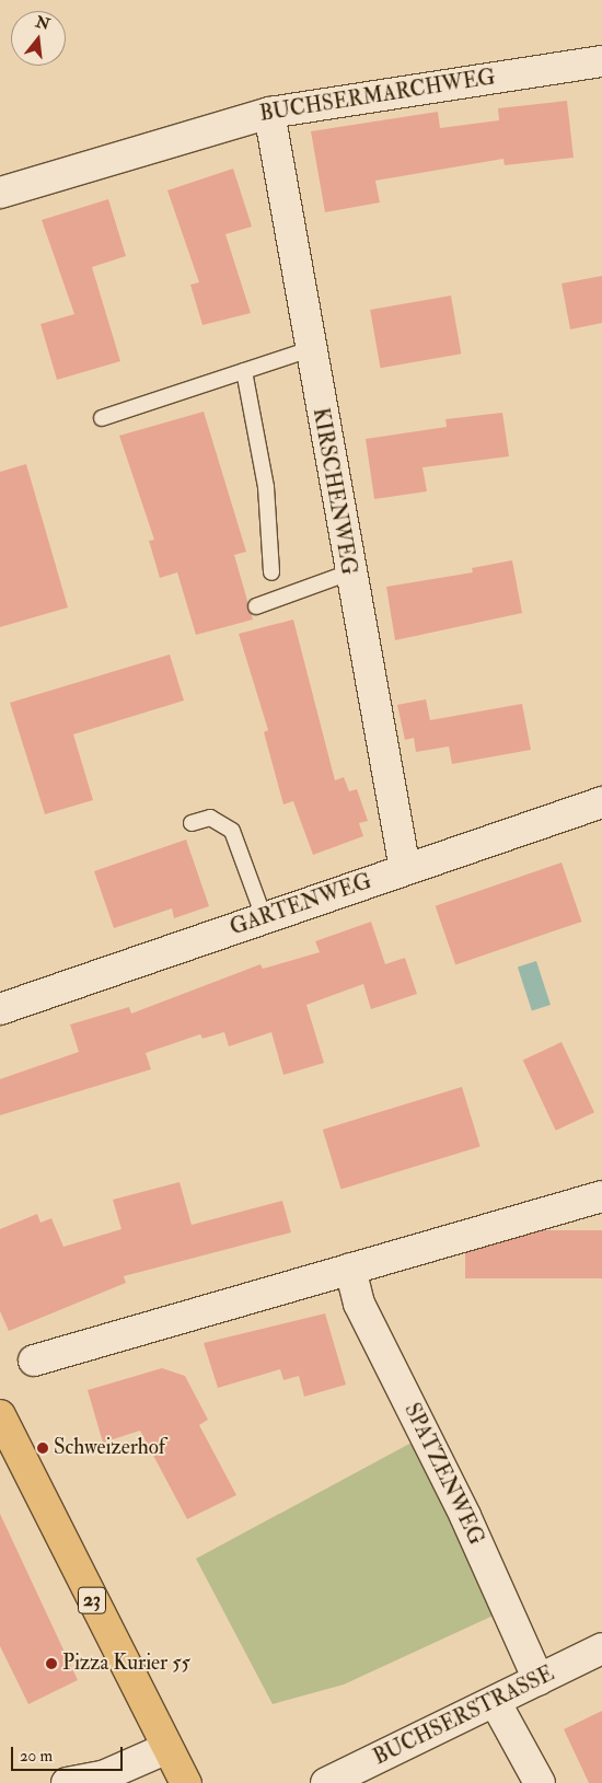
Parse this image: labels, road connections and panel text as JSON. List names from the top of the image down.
{
  "streets": {
    "main road": ["23"],
    "street": [
      "BUCHSERMARCHWEG",
      "KIRSCHENWEG",
      "GARTENWEG",
      "SPATZENWEG",
      "BUCHSERSTRASSE"
    ]
  },
  "crossings": [
    ["BUCHSERMARCHWEG", "KIRSCHENWEG"],
    ["KIRSCHENWEG", "GARTENWEG"],
    ["SPATZENWEG", "BUCHSERSTRASSE"]
  ],
  "places": ["Schweizerhof", "Pizza Kurier 55"],
  "scale_bar": "20 m",
  "north": "top"
}
